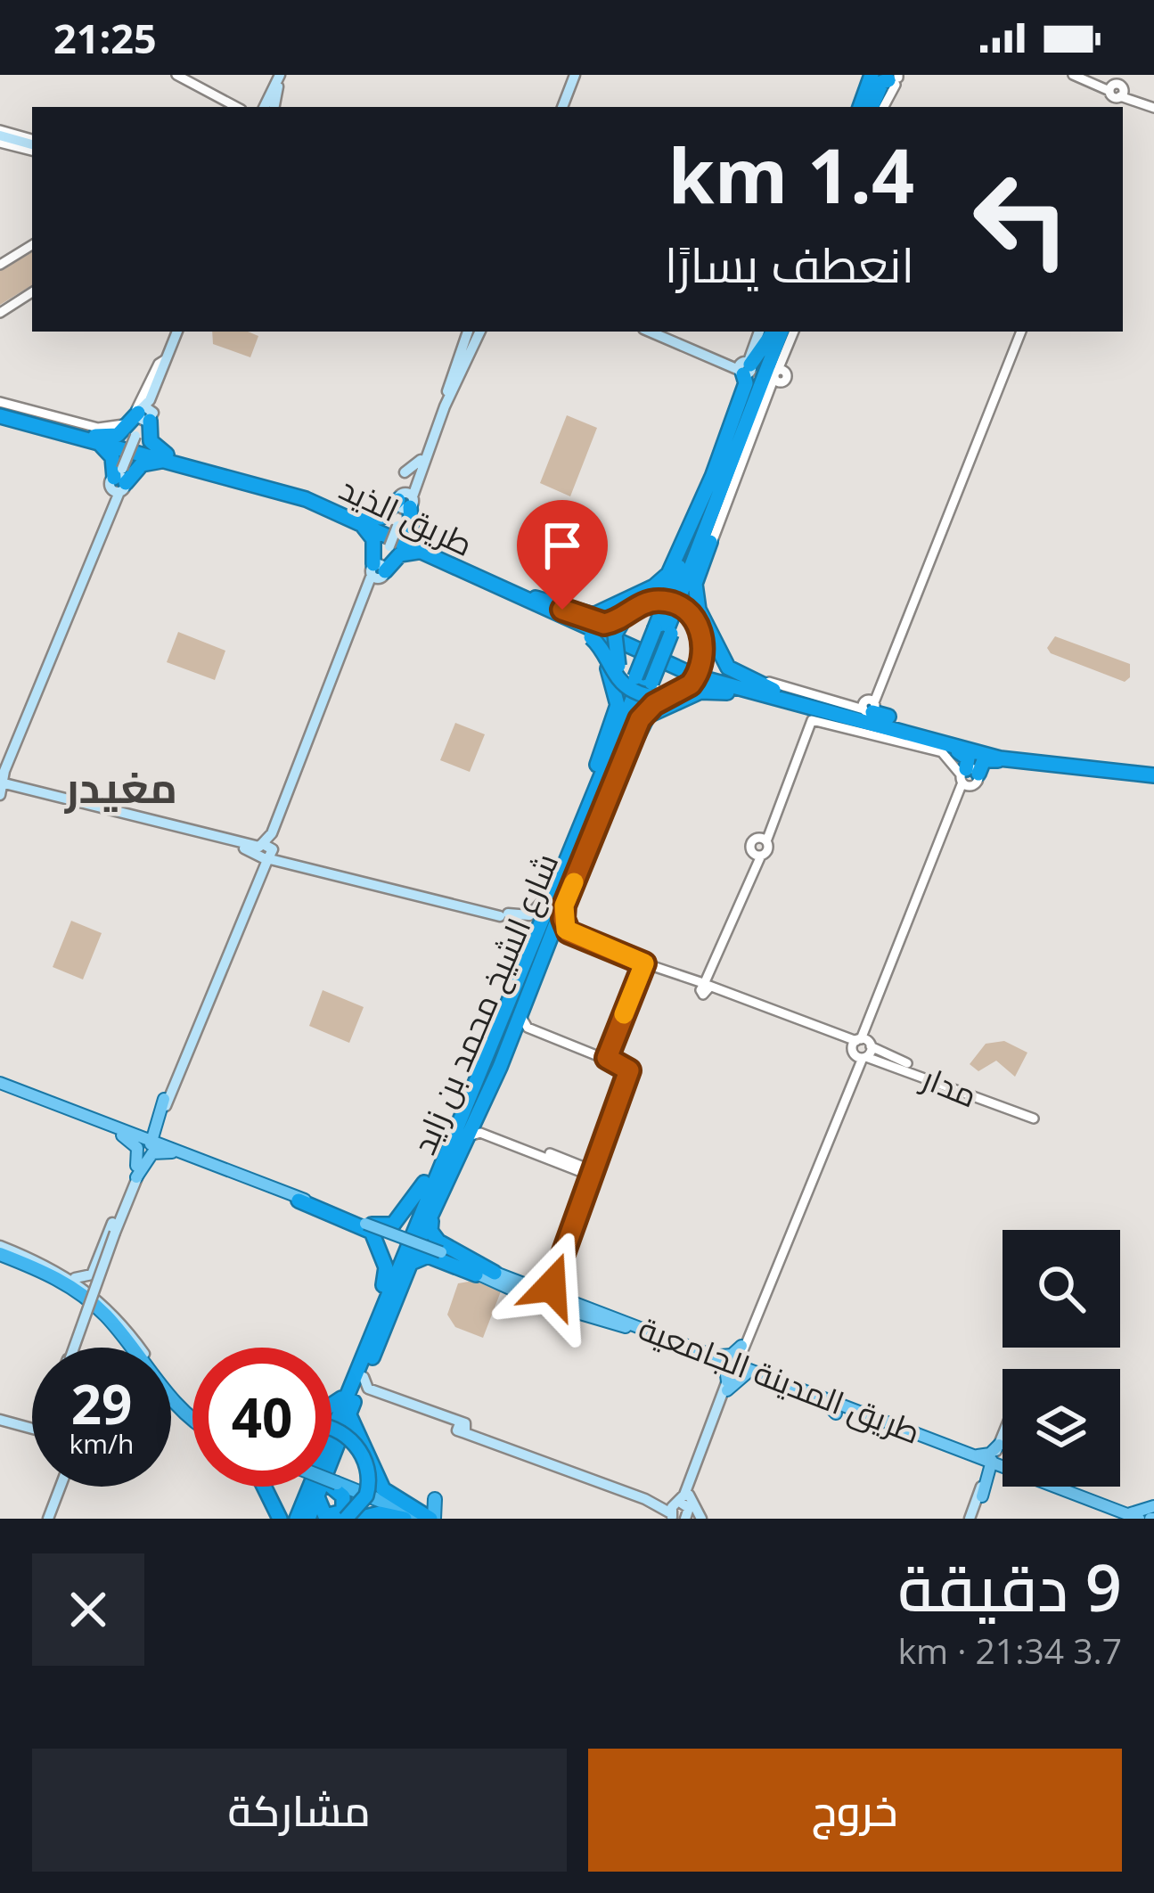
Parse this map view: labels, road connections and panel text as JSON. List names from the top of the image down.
{
  "streets": {
    "highway": ["طريق الذيد", "شارع الشيخ محمد بن زايد"],
    "main road": ["طريق المدينة الجامعية"],
    "street": ["مدار"]
  },
  "districts": ["مغيدر"],
  "page": {
    "status": "21:25",
    "turn": ["1.4 km", "انعطف يسارًا"],
    "speed": "29 km/h",
    "limit": "40",
    "heading": ["9 دقيقة", "3.7 km · 21:34"],
    "buttons": ["خروج", "مشاركة"]
  }
}
